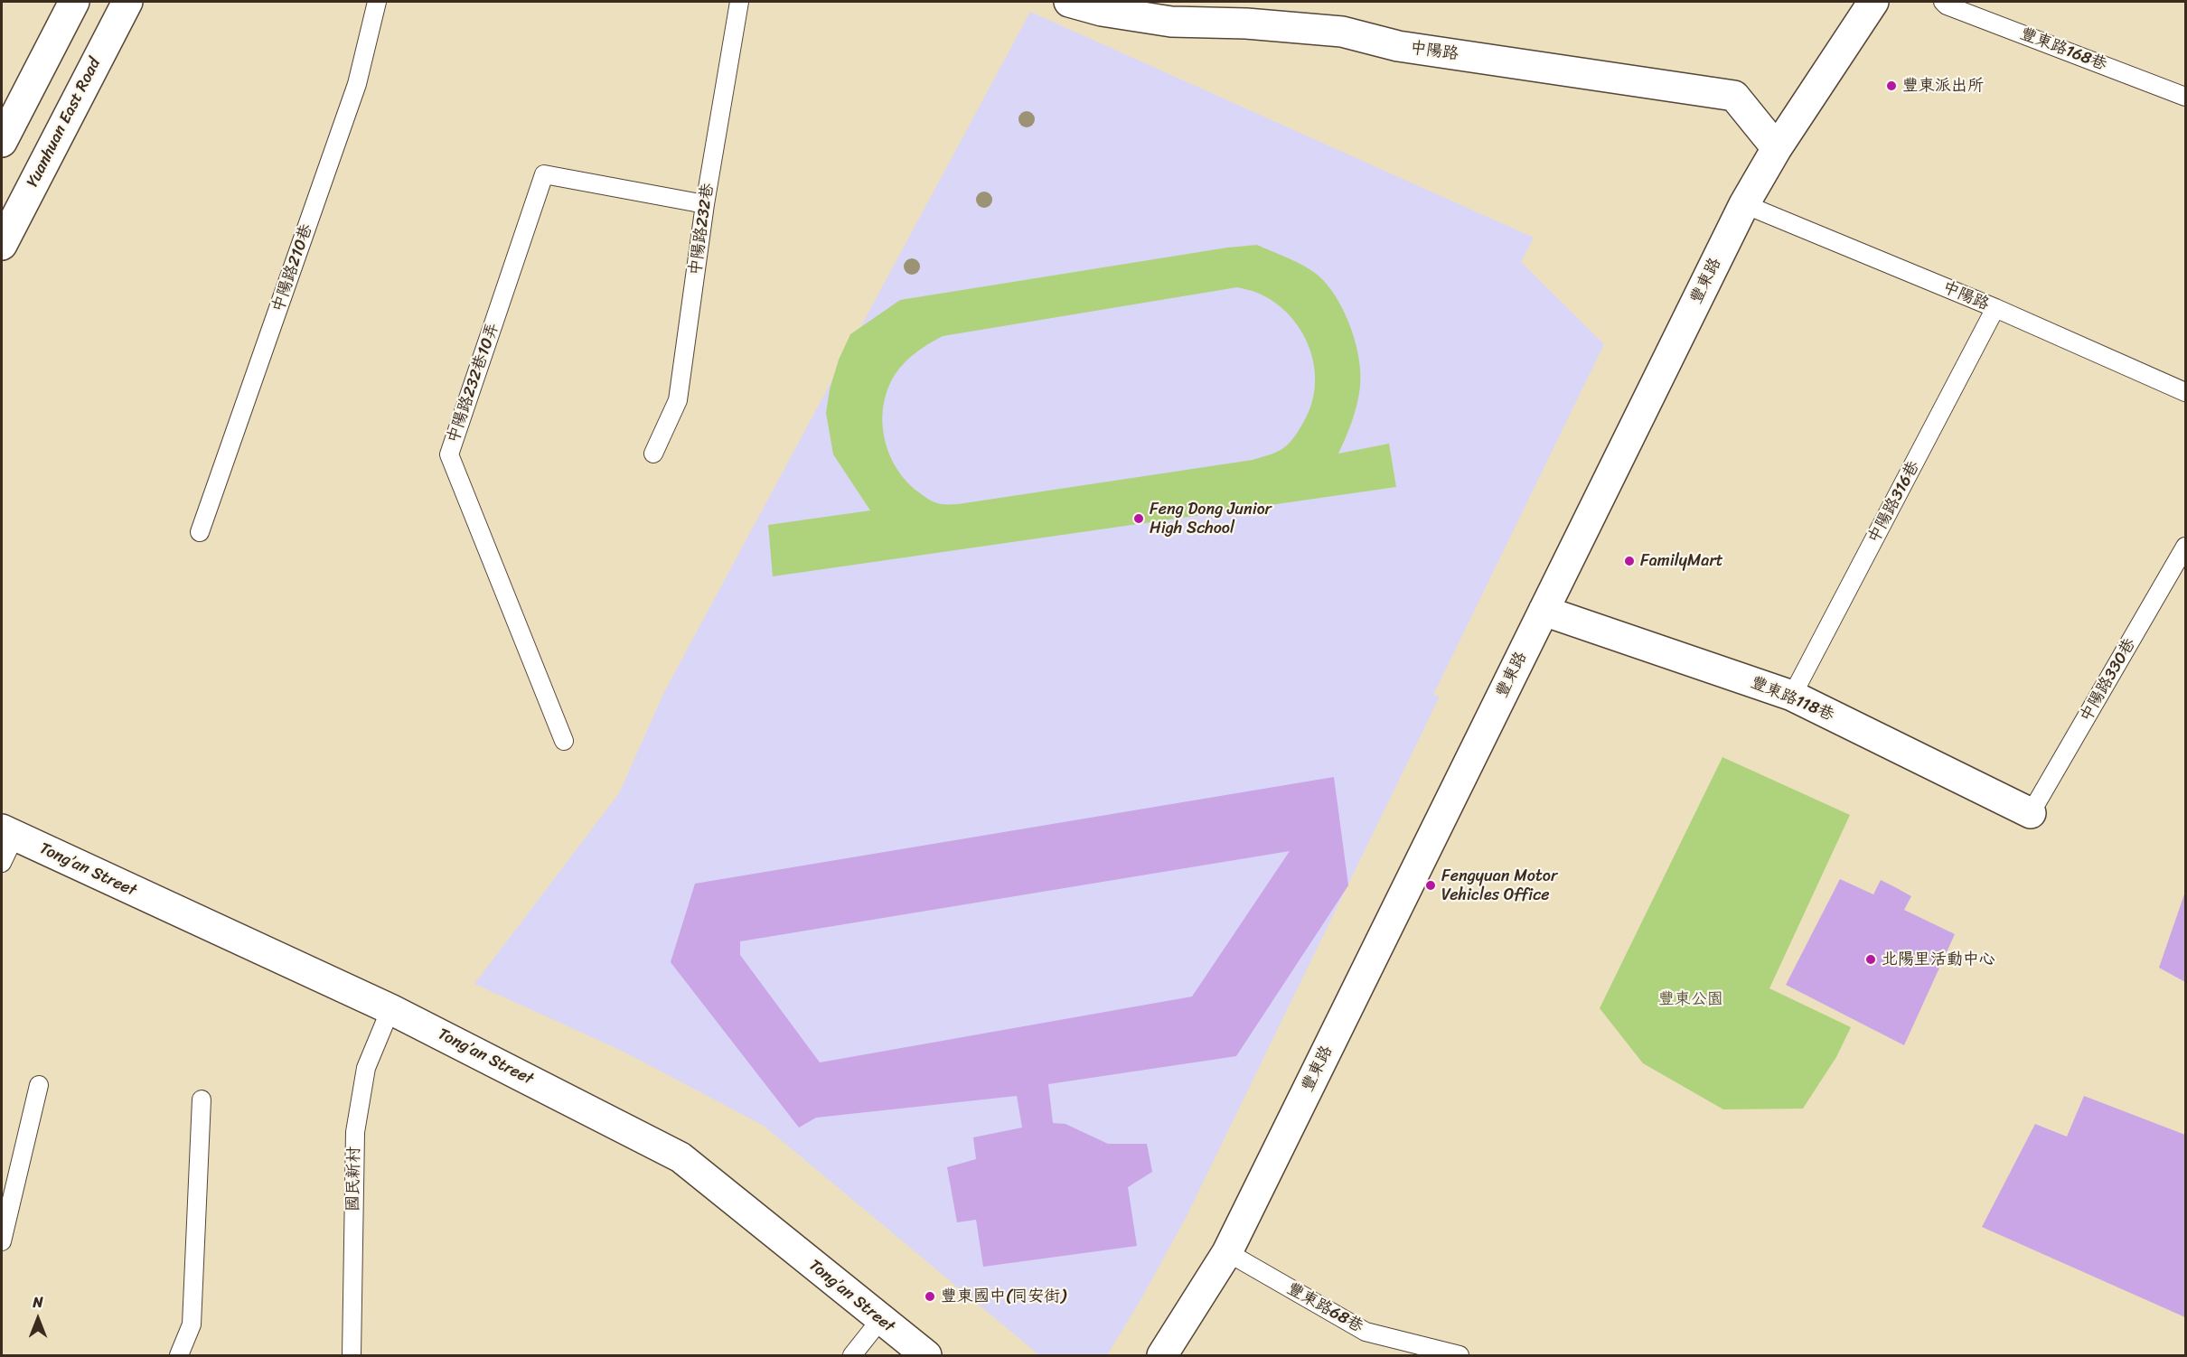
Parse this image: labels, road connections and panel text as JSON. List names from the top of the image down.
{
  "streets": {
    "street": [
      "中陽路",
      "Yuanhuan East Road",
      "豐東路",
      "豐東路118巷",
      "Tong’an Street"
    ],
    "lane": [
      "豐東路168巷",
      "中陽路232巷",
      "中陽路210巷",
      "中陽路232巷10弄",
      "中陽路316巷",
      "中陽路330巷",
      "國民新村",
      "豐東路68巷"
    ]
  },
  "crossings": [
    ["中陽路", "豐東路"],
    ["中陽路", "中陽路316巷"],
    ["中陽路232巷", "中陽路232巷10弄"],
    ["豐東路", "豐東路118巷"],
    ["豐東路", "豐東路68巷"],
    ["中陽路316巷", "豐東路118巷"],
    ["中陽路330巷", "豐東路118巷"],
    ["Tong’an Street", "國民新村"]
  ],
  "parks": ["豐東公園"],
  "places": [
    "豐東派出所",
    "Feng Dong Junior High School",
    "FamilyMart",
    "Fengyuan Motor Vehicles Office",
    "北陽里活動中心",
    "豐東國中(同安街)"
  ],
  "north": "top"
}
